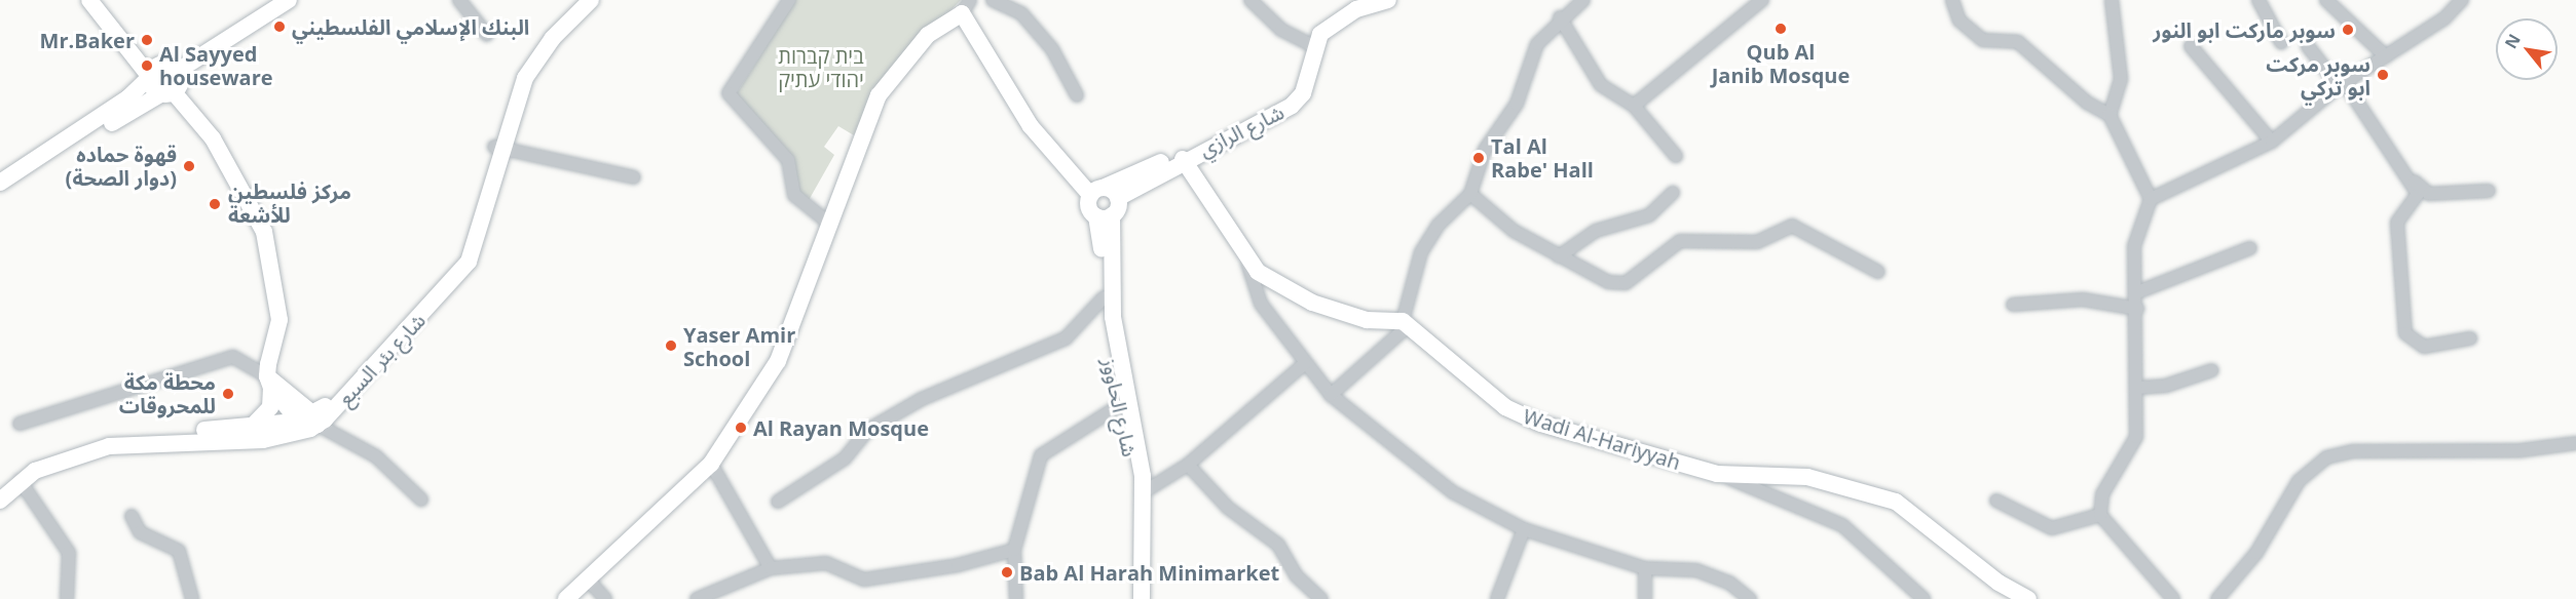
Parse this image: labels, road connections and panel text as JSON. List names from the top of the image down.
{
  "streets": {
    "main road": [
      "شارع الرازي",
      "شارع بئر السبع",
      "شارع الحاووز",
      "Wadi Al-Hariyyah"
    ]
  },
  "parks": ["בית קברות יהודי עתיק"],
  "places": [
    "البنك الإسلامي الفلسطيني",
    "Qub Al Janib Mosque",
    "سوبر ماركت ابو النور",
    "Mr.Baker",
    "Al Sayyed houseware",
    "سوبر مركت ابو تركي",
    "Tal Al Rabe' Hall",
    "قهوة حماده (دوار الصحة)",
    "مركز فلسطين للأشعة",
    "Yaser Amir School",
    "محطة مكة للمحروقات",
    "Al Rayan Mosque",
    "Bab Al Harah Minimarket"
  ],
  "north": "top left"
}
